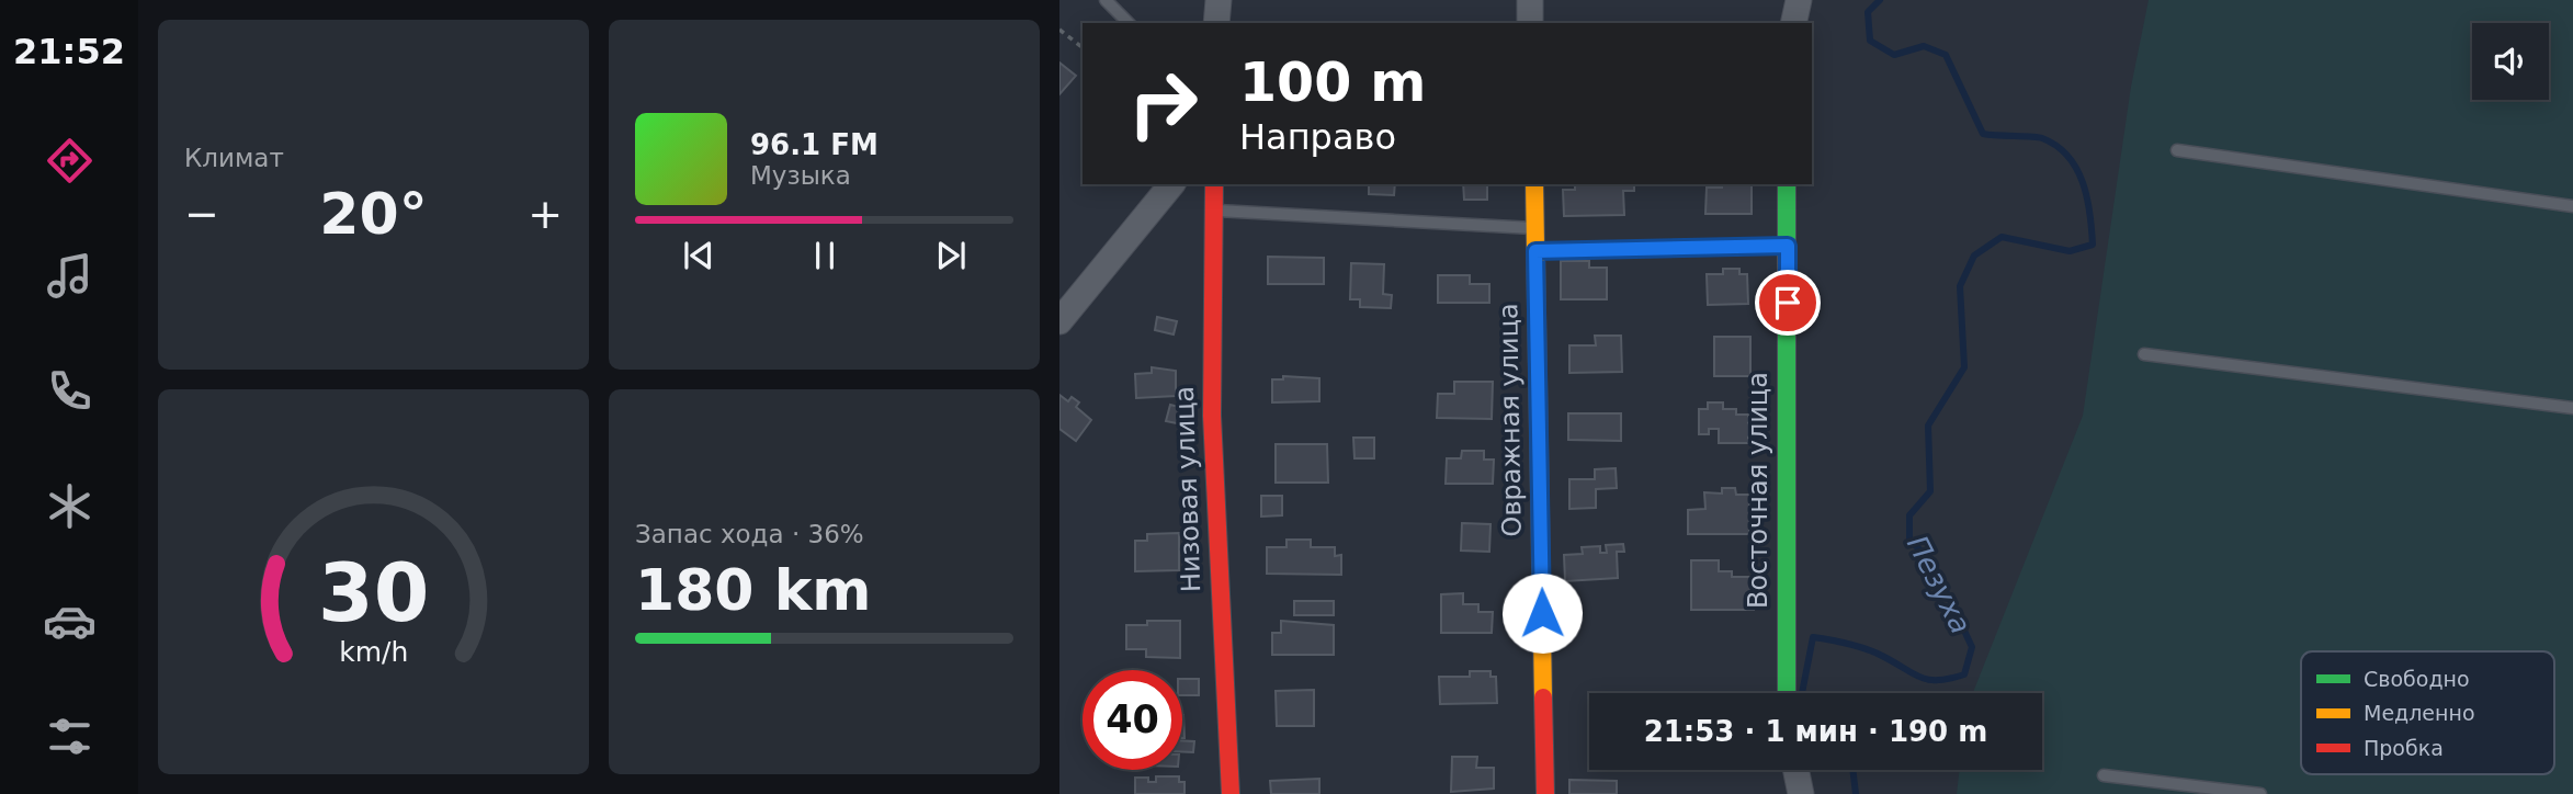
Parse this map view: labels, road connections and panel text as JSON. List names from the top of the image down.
{
  "streets": {
    "street": ["Овражная улица", "Низовая улица", "Восточная улица"]
  },
  "water": ["Пезуха"],
  "legend": ["Свободно", "Медленно", "Пробка"],
  "page": {
    "tabs": "21:52",
    "tile": [
      "Климат",
      ["Запас хода · 36%", "180 km"]
    ],
    "turn": ["100 m", "Направо"],
    "song": ["96.1 FM", "Музыка"],
    "heat": ["−", "20°", "+"],
    "limit": "40",
    "trip": "21:53 · 1 мин · 190 m",
    "gauge": ["30", "km/h"]
  }
}
